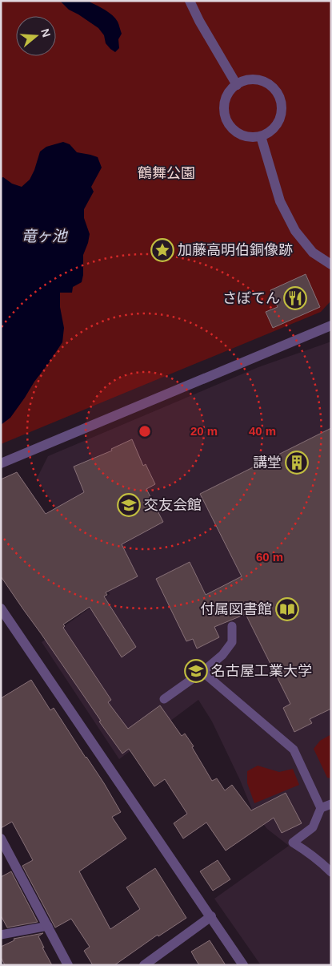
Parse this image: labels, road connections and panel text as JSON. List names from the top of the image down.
{
  "water": ["竜ヶ池"],
  "parks": ["鶴舞公園"],
  "places": {
    "place": ["加藤高明伯銅像跡"],
    "restaurant": ["さぼてん"],
    "building": ["講堂"],
    "school or university": ["交友会館", "名古屋工業大学"],
    "library": ["付属図書館"]
  },
  "north": "right",
  "rings": ["20 m", "40 m", "60 m"]
}
